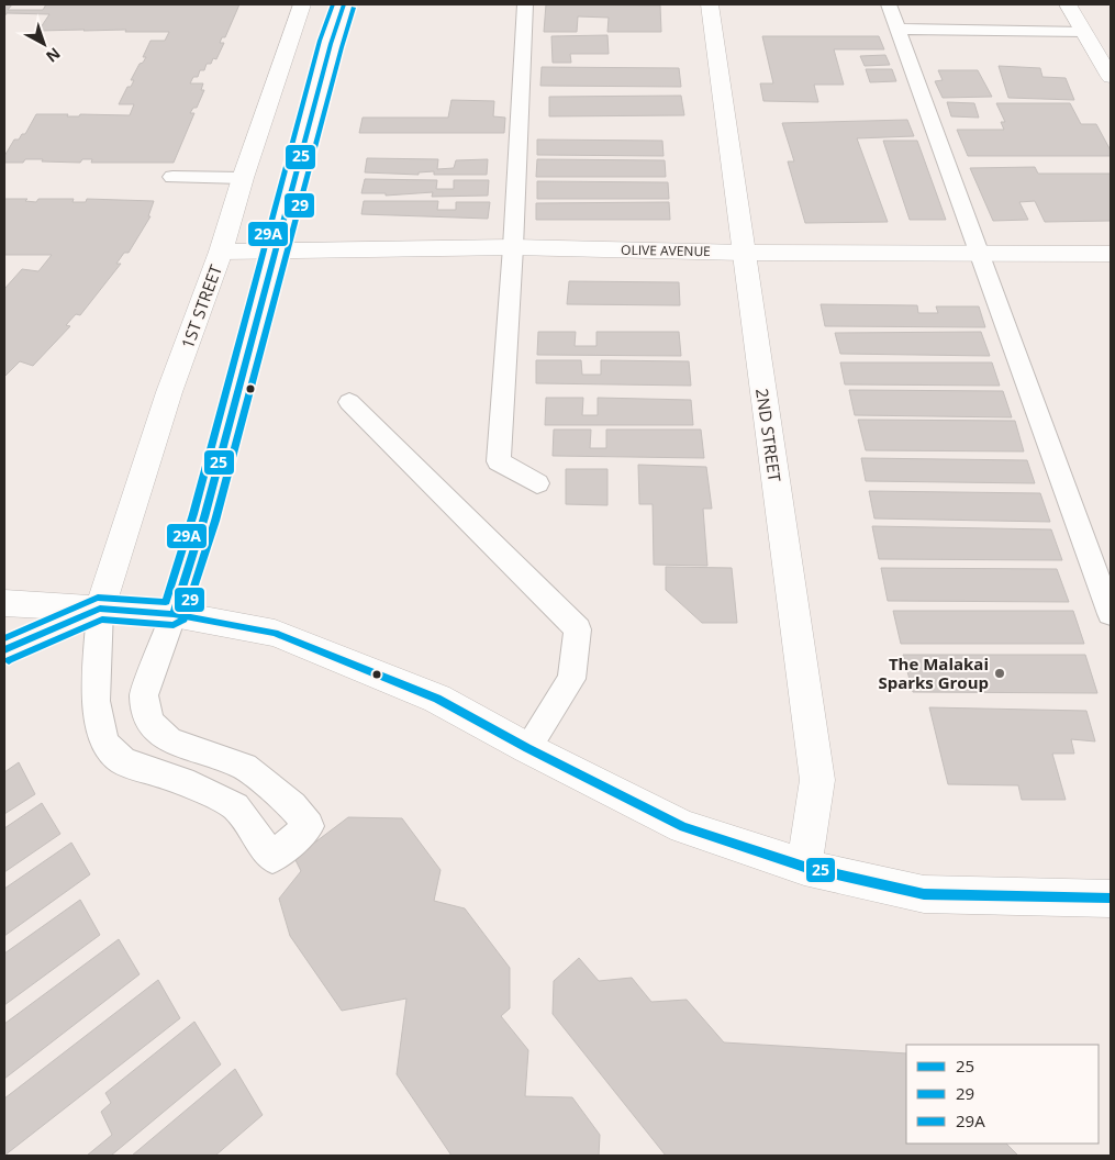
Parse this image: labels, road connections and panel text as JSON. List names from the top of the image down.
{
  "streets": {
    "street": ["OLIVE AVENUE", "1ST STREET", "2ND STREET"]
  },
  "crossings": [
    ["OLIVE AVENUE", "1ST STREET"],
    ["OLIVE AVENUE", "2ND STREET"]
  ],
  "places": ["The Malakai Sparks Group"],
  "lines": ["transit line 25", "transit line 29A", "transit line 29"],
  "legend": ["25", "29", "29A"],
  "north": "bottom right"
}
